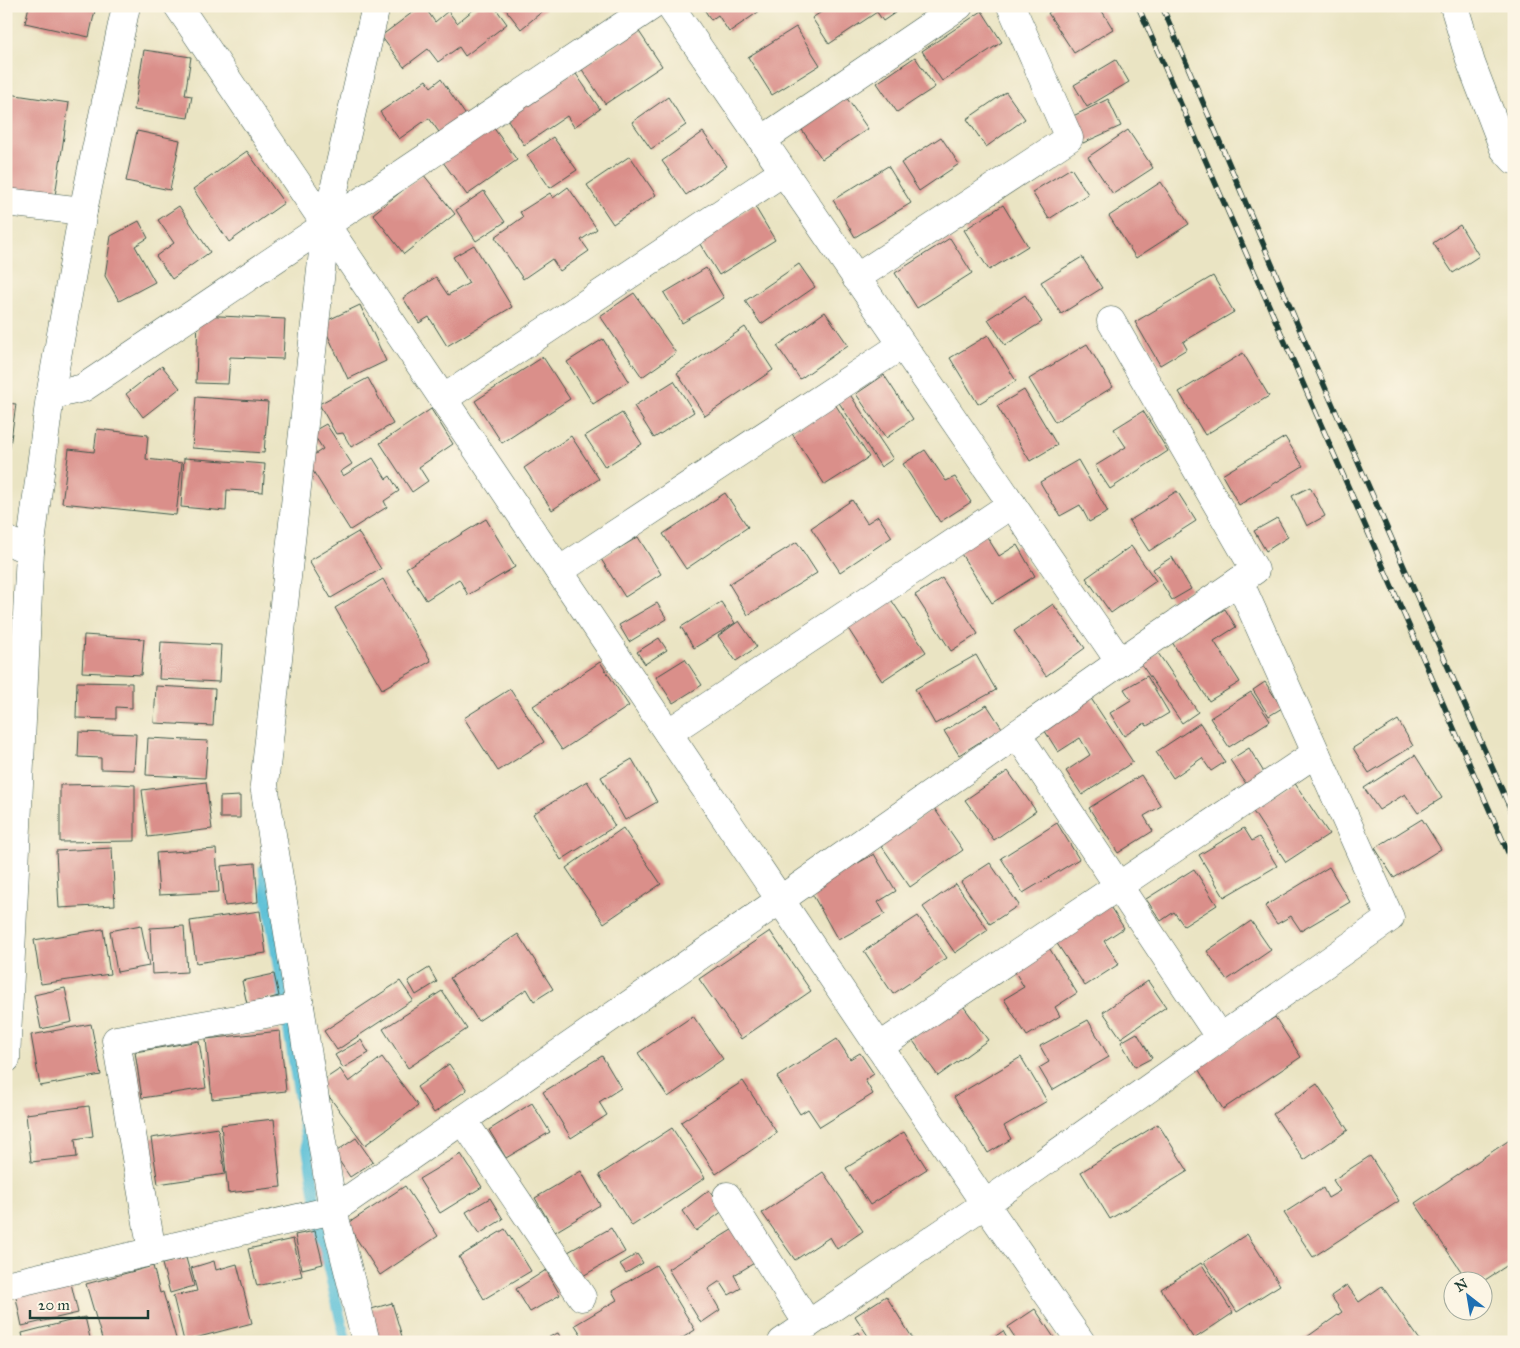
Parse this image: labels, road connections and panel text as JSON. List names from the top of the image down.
{
  "scale_bar": "20 m",
  "north": "top left"
}
